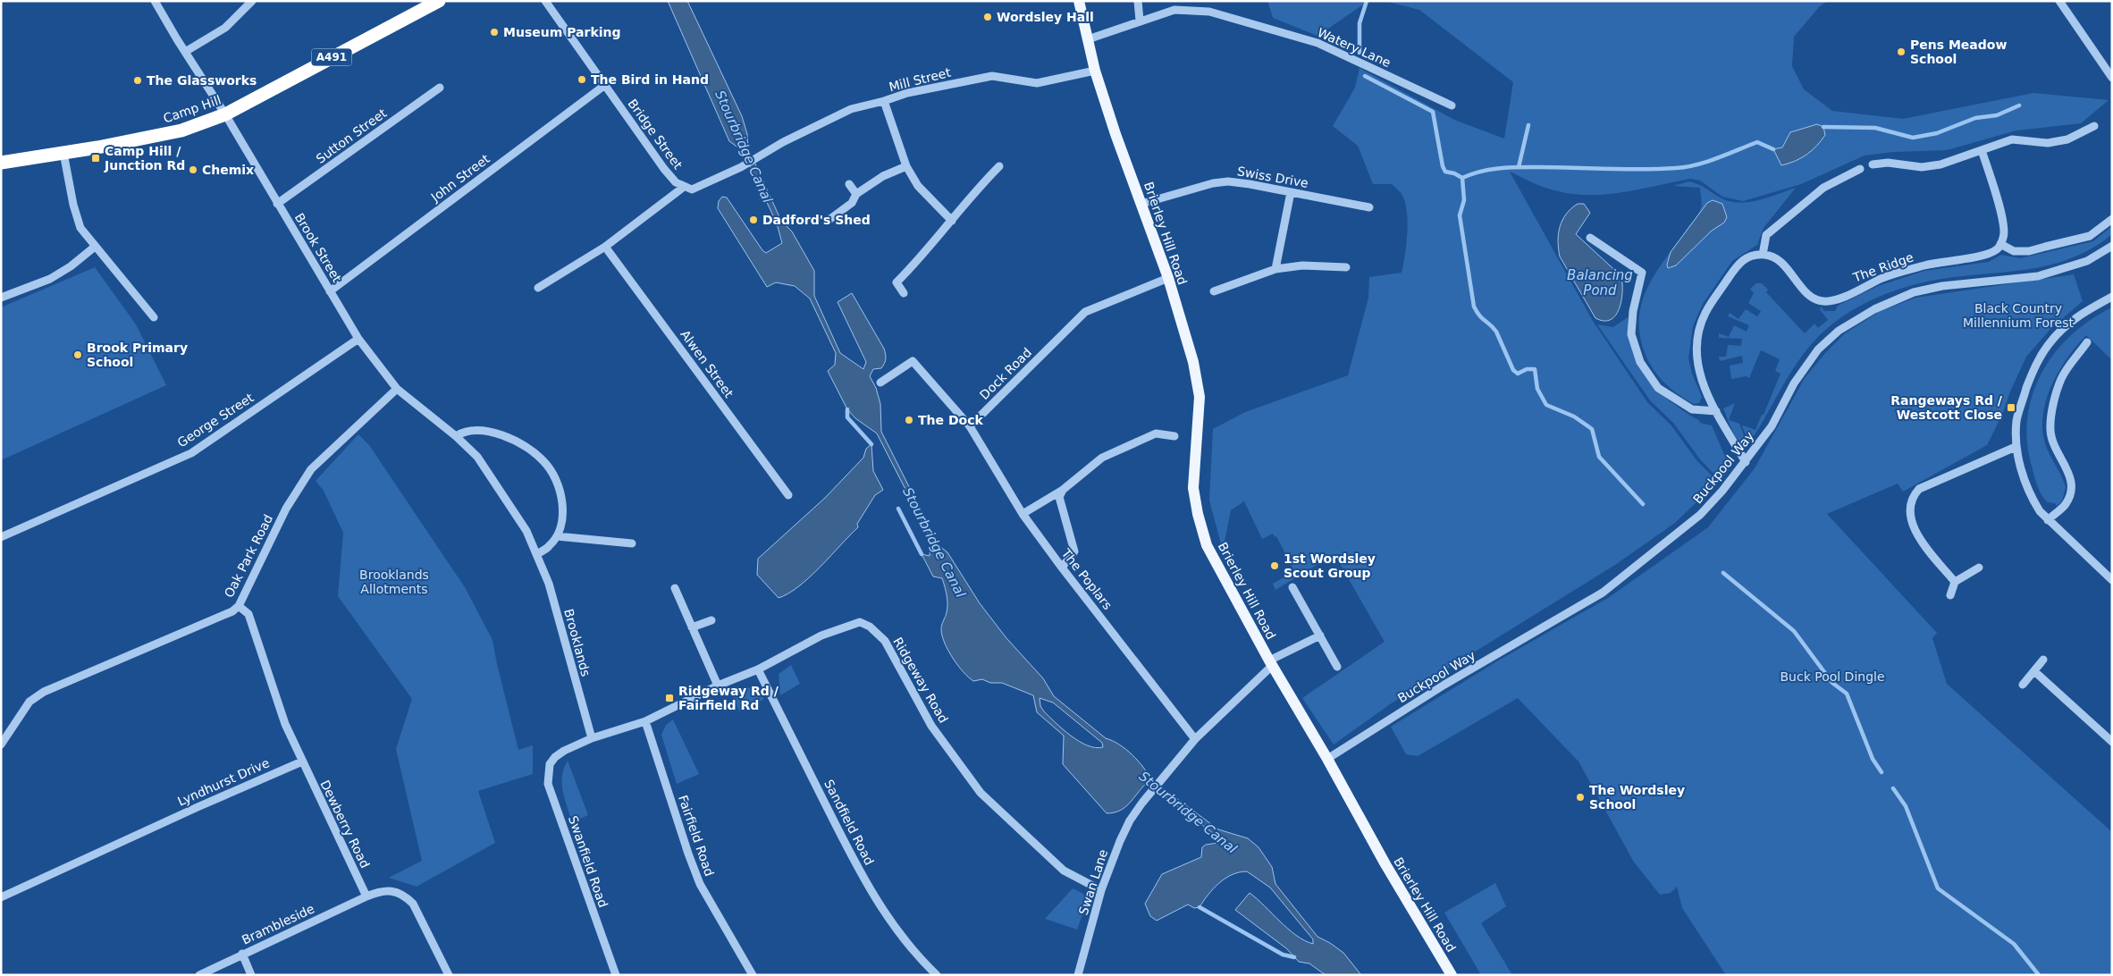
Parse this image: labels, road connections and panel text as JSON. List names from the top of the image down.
{
  "streets": {
    "highway": ["A491", "Camp Hill"],
    "main road": ["Brierley Hill Road"],
    "street": [
      "Watery Lane",
      "Mill Street",
      "Bridge Street",
      "Sutton Street",
      "Swiss Drive",
      "John Street",
      "Brook Street",
      "The Ridge",
      "Alwen Street",
      "Dock Road",
      "George Street",
      "Buckpool Way",
      "Oak Park Road",
      "The Poplars",
      "Brooklands",
      "Ridgeway Road",
      "Lyndhurst Drive",
      "Sandfield Road",
      "Dewberry Road",
      "Fairfield Road",
      "Swanfield Road",
      "Swan Lane",
      "Brambleside"
    ]
  },
  "crossings": [
    ["Watery Lane", "Brierley Hill Road"],
    ["A491", "Camp Hill"],
    ["Mill Street", "Bridge Street"],
    ["Mill Street", "Brierley Hill Road"],
    ["Camp Hill", "Brook Street"],
    ["Bridge Street", "John Street"],
    ["Sutton Street", "Brook Street"],
    ["Swiss Drive", "Brierley Hill Road"],
    ["John Street", "Brook Street"],
    ["Brierley Hill Road", "Dock Road"],
    ["Brierley Hill Road", "Buckpool Way"],
    ["Brook Street", "George Street"],
    ["Brook Street", "Oak Park Road"],
    ["Brook Street", "Brooklands"],
    ["Dock Road", "The Poplars"],
    ["Oak Park Road", "Brooklands"],
    ["The Poplars", "Swan Lane"],
    ["Brooklands", "Ridgeway Road"],
    ["Ridgeway Road", "Sandfield Road"],
    ["Ridgeway Road", "Fairfield Road"],
    ["Ridgeway Road", "Swanfield Road"],
    ["Ridgeway Road", "Swan Lane"],
    ["Lyndhurst Drive", "Dewberry Road"],
    ["Dewberry Road", "Brambleside"]
  ],
  "water": ["Stourbridge Canal", "Balancing Pond"],
  "parks": ["Black Country Millennium Forest", "Brooklands Allotments", "Buck Pool Dingle"],
  "places": {
    "other": [
      "Wordsley Hall",
      "Museum Parking",
      "Pens Meadow School",
      "The Bird in Hand",
      "The Glassworks",
      "Chemix",
      "Dadford's Shed",
      "Brook Primary School",
      "The Dock",
      "1st Wordsley Scout Group",
      "The Wordsley School"
    ],
    "transit": ["Camp Hill / Junction Rd", "Rangeways Rd / Westcott Close", "Ridgeway Rd / Fairfield Rd"]
  }
}
